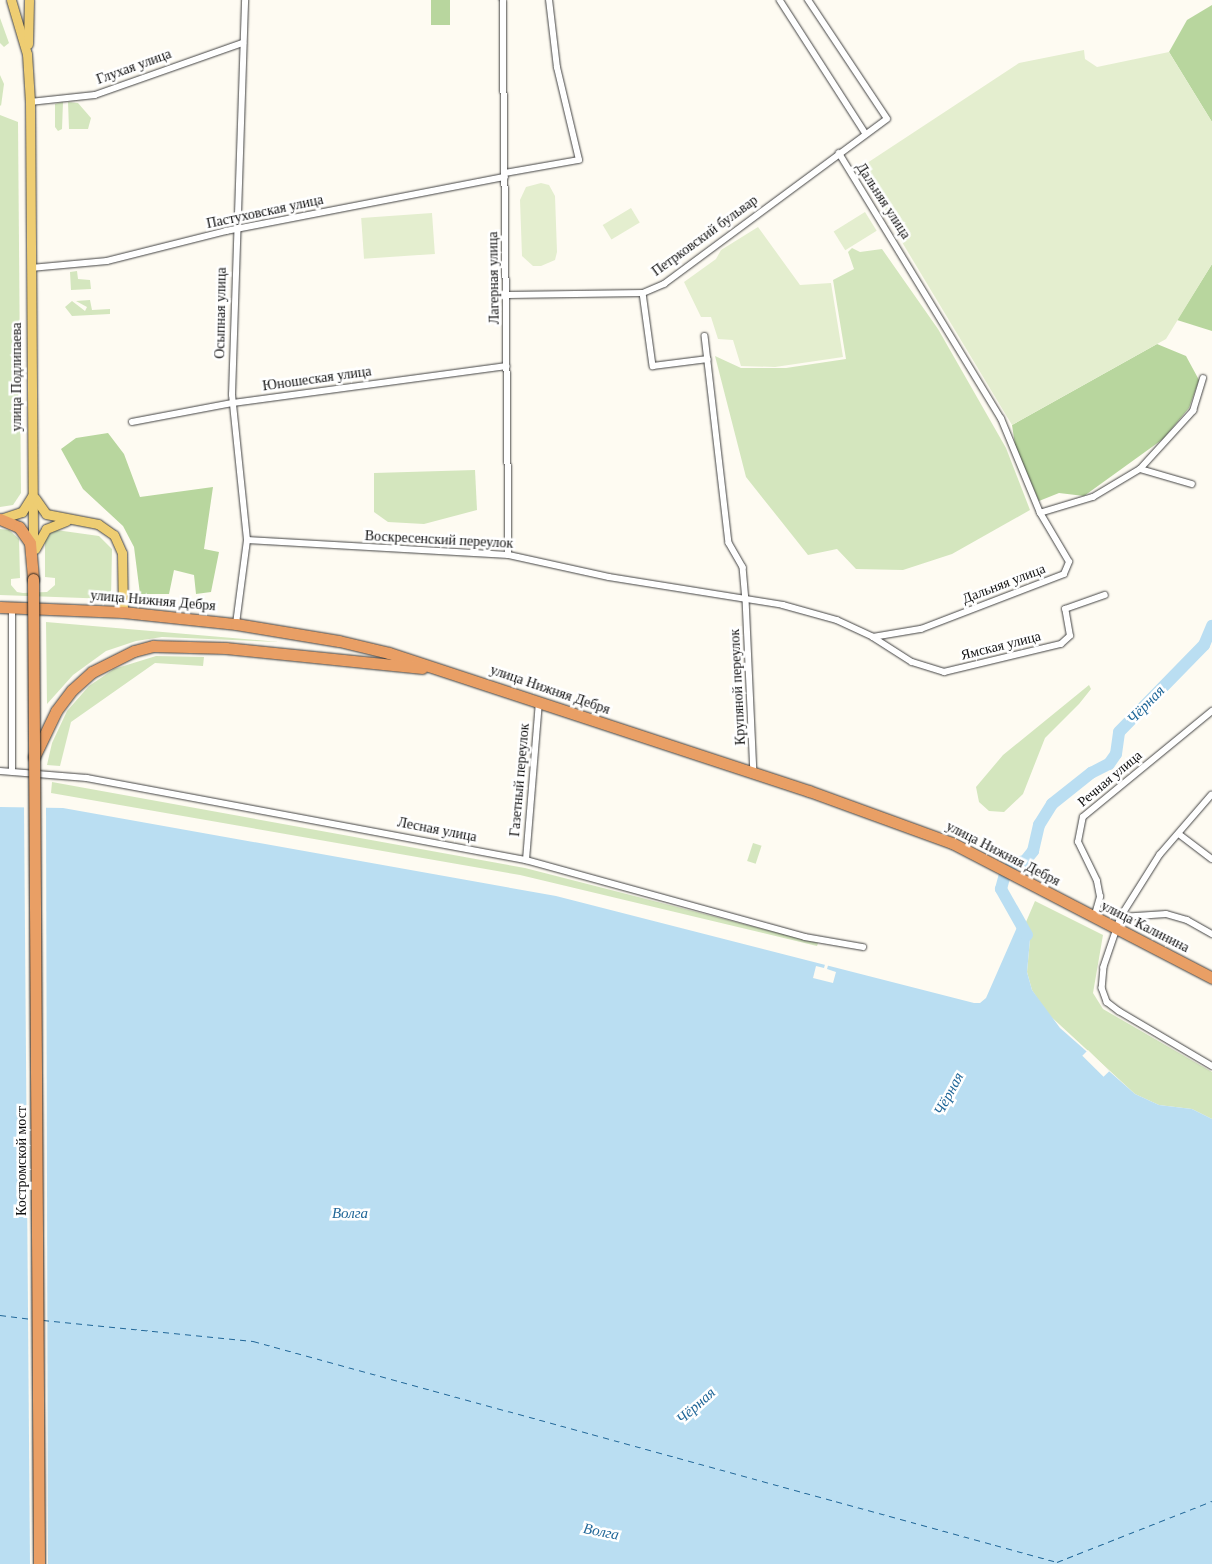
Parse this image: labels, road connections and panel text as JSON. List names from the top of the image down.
{
  "streets": {
    "highway": [
      "улица Подлипаева",
      "улица Нижняя Дебря",
      "улица Калинина",
      "Костромской мост"
    ],
    "street": [
      "Глухая улица",
      "Дальняя улица",
      "Пастуховская улица",
      "Петрковский бульвар",
      "Лагерная улица",
      "Осыпная улица",
      "Юношеская улица",
      "Воскресенский переулок",
      "Ямская улица",
      "Крупяной переулок",
      "Речная улица",
      "Газетный переулок",
      "Лесная улица"
    ]
  },
  "crossings": [
    ["Глухая улица", "Осыпная улица"],
    ["Глухая улица", "улица Подлипаева"],
    ["Дальняя улица", "Петрковский бульвар"],
    ["Дальняя улица", "Ямская улица"],
    ["Пастуховская улица", "Лагерная улица"],
    ["Пастуховская улица", "Осыпная улица"],
    ["Пастуховская улица", "улица Подлипаева"],
    ["Петрковский бульвар", "Лагерная улица"],
    ["Лагерная улица", "Юношеская улица"],
    ["Лагерная улица", "Воскресенский переулок"],
    ["Осыпная улица", "Юношеская улица"],
    ["Осыпная улица", "Воскресенский переулок"],
    ["Осыпная улица", "улица Нижняя Дебря"],
    ["улица Подлипаева", "Костромской мост"],
    ["Воскресенский переулок", "Крупяной переулок"],
    ["улица Нижняя Дебря", "Крупяной переулок"],
    ["улица Нижняя Дебря", "Газетный переулок"],
    ["улица Нижняя Дебря", "улица Калинина"],
    ["Речная улица", "улица Калинина"],
    ["Газетный переулок", "Лесная улица"]
  ],
  "water": ["Чёрная", "Волга"]
}
